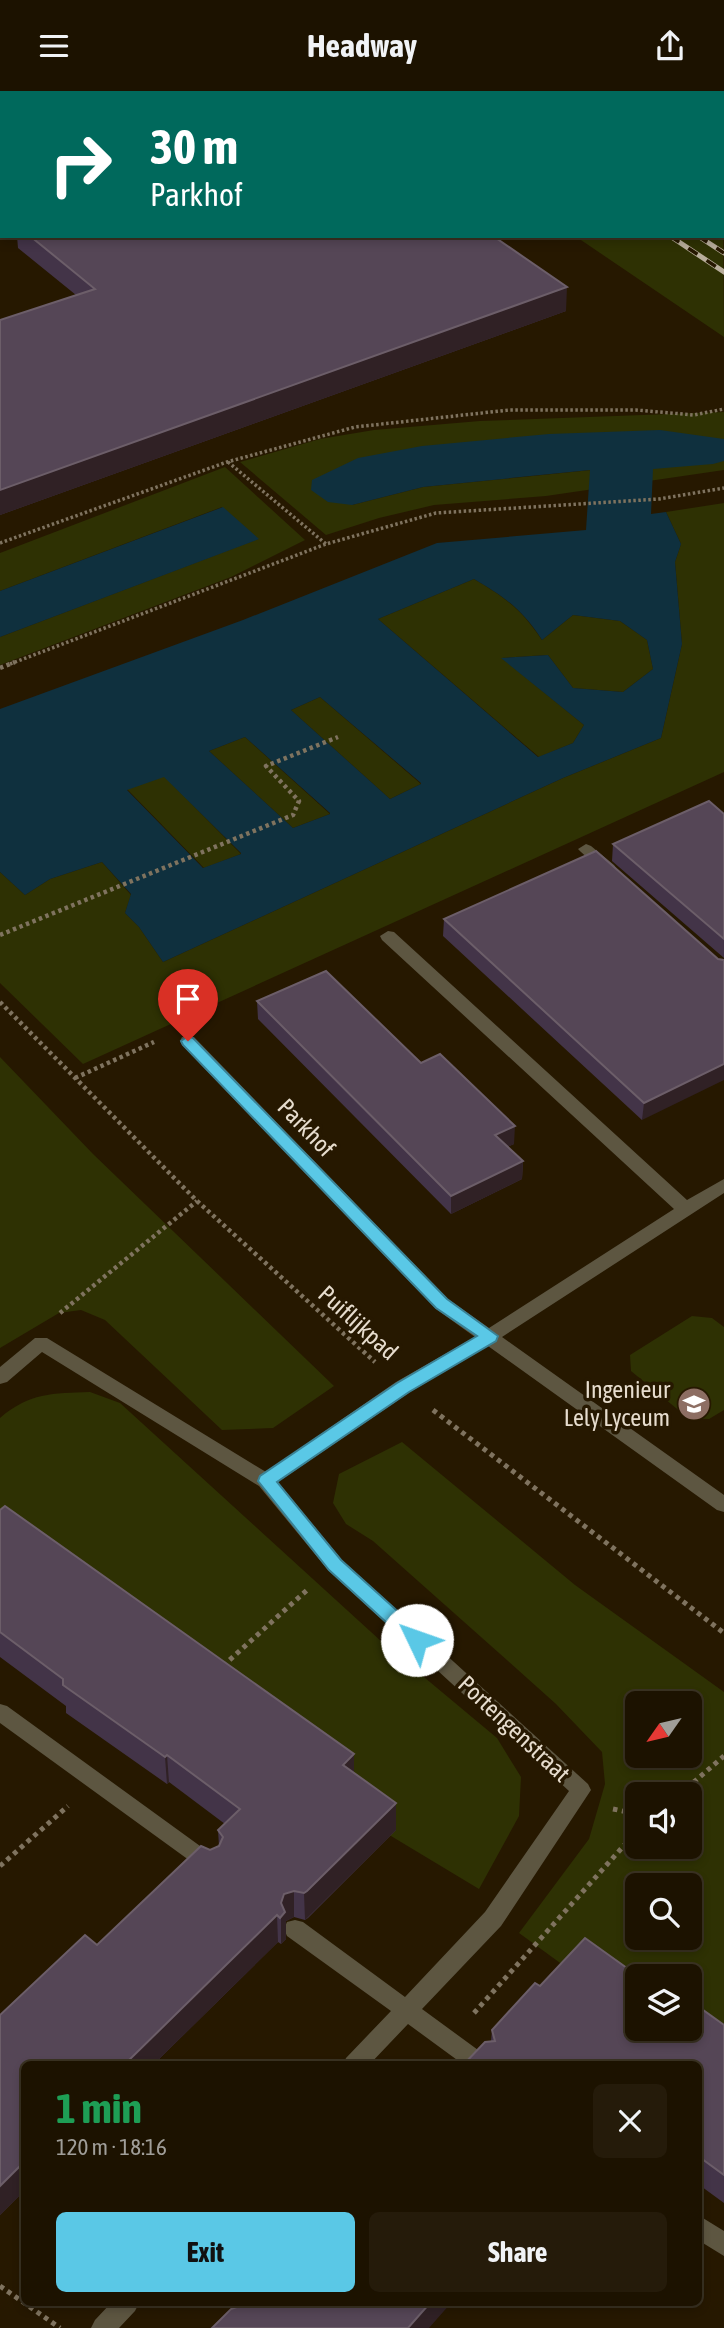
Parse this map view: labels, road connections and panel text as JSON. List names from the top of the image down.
{
  "streets": {
    "street": ["Parkhof", "Portengenstraat"],
    "path": ["Puiflijkpad"]
  },
  "places": {
    "school or university": ["Ingenieur Lely Lyceum"]
  },
  "north": "bottom left",
  "page": {
    "header": "Headway",
    "turn": ["30 m", "Parkhof"],
    "heading": ["1 min", "120 m · 18:16"],
    "buttons": ["Exit", "Share"]
  }
}
